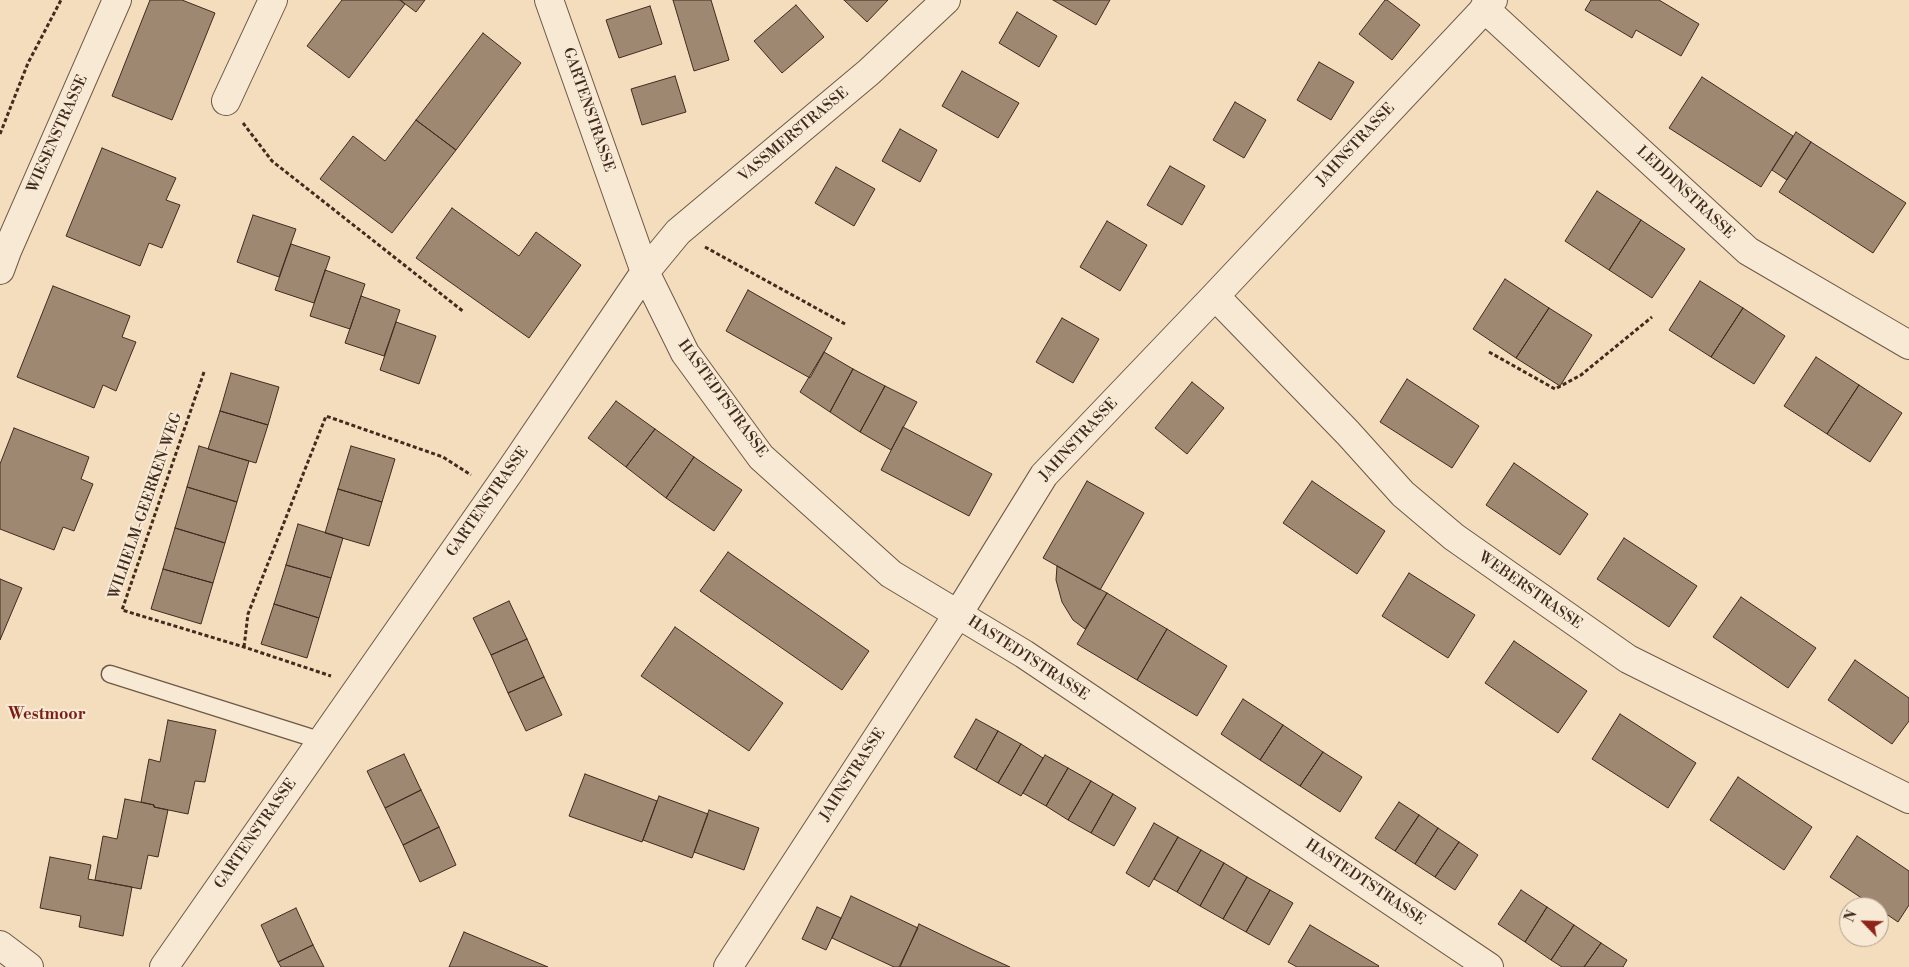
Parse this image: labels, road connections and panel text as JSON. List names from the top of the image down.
{
  "streets": {
    "street": [
      "GARTENSTRASSE",
      "WIESENSTRASSE",
      "VASSMERSTRASSE",
      "JAHNSTRASSE",
      "LEDDINSTRASSE",
      "HASTEDTSTRASSE",
      "WEBERSTRASSE"
    ],
    "path": ["WILHELM-GEERKEN-WEG"]
  },
  "crossings": [
    ["GARTENSTRASSE", "VASSMERSTRASSE"],
    ["GARTENSTRASSE", "HASTEDTSTRASSE"],
    ["GARTENSTRASSE", "WILHELM-GEERKEN-WEG"],
    ["VASSMERSTRASSE", "HASTEDTSTRASSE"],
    ["JAHNSTRASSE", "LEDDINSTRASSE"],
    ["JAHNSTRASSE", "HASTEDTSTRASSE"],
    ["JAHNSTRASSE", "WEBERSTRASSE"]
  ],
  "districts": ["Westmoor"],
  "north": "top left"
}
